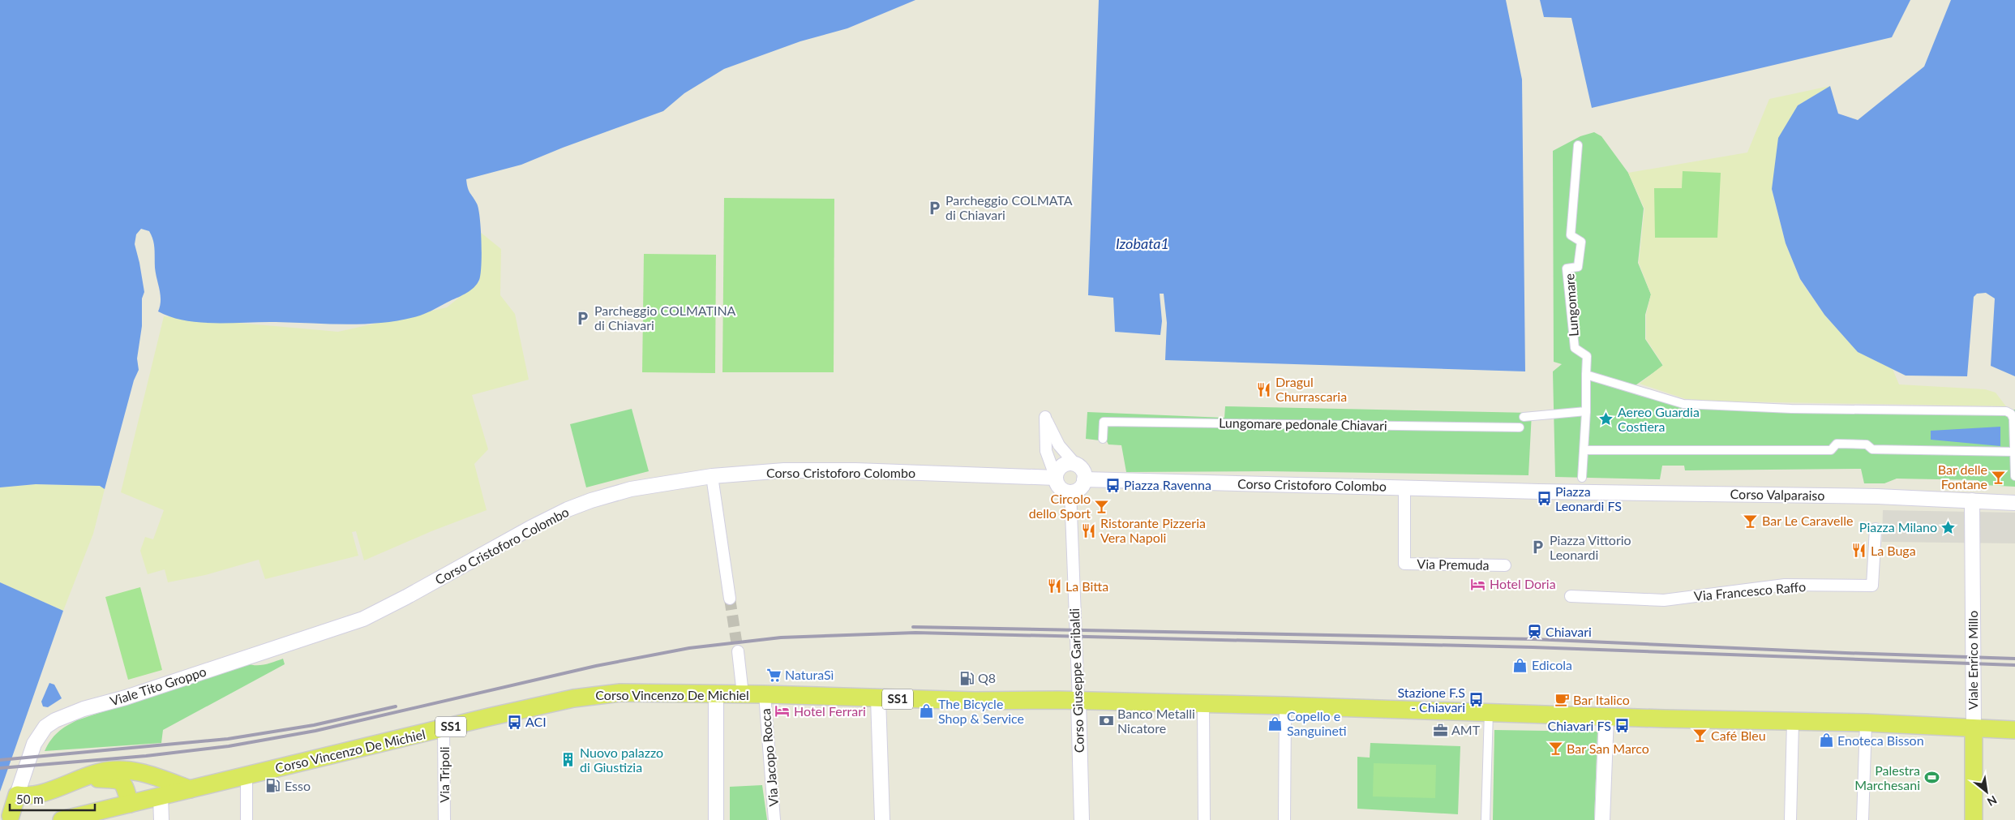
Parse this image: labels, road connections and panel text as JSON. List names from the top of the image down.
{
  "streets": {
    "main road": [
      "Viale Enrico Millo",
      "Viale Tito Groppo",
      "Corso Vincenzo De Michiel",
      "SS1"
    ],
    "street": [
      "Lungomare",
      "Lungomare pedonale Chiavari",
      "Corso Cristoforo Colombo",
      "Corso Valparaiso",
      "Via Premuda",
      "Via Francesco Raffo",
      "Corso Giuseppe Garibaldi",
      "Via Jacopo Rocca",
      "Via Tripoli"
    ]
  },
  "crossings": [
    ["Corso Cristoforo Colombo", "Corso Valparaiso"],
    ["Corso Cristoforo Colombo", "Via Premuda"],
    ["Corso Cristoforo Colombo", "Corso Giuseppe Garibaldi"],
    ["Corso Cristoforo Colombo", "Viale Tito Groppo"],
    ["Corso Valparaiso", "Viale Enrico Millo"],
    ["Corso Giuseppe Garibaldi", "Corso Vincenzo De Michiel"],
    ["Corso Giuseppe Garibaldi", "SS1"],
    ["Corso Vincenzo De Michiel", "SS1"],
    ["Corso Vincenzo De Michiel", "Via Jacopo Rocca"],
    ["Corso Vincenzo De Michiel", "Via Tripoli"]
  ],
  "water": ["Izobata1"],
  "places": {
    "parking": ["Parcheggio COLMATA di Chiavari", "Parcheggio COLMATINA di Chiavari", "Piazza Vittorio Leonardi"],
    "restaurant": [
      "Dragul Churrascaria",
      "Ristorante Pizzeria Vera Napoli",
      "La Buga",
      "La Bitta"
    ],
    "place": ["Aereo Guardia Costiera", "Piazza Milano"],
    "bar": [
      "Bar delle Fontane",
      "Circolo dello Sport",
      "Bar Le Caravelle",
      "Café Bleu",
      "Bar San Marco"
    ],
    "bus stop": [
      "Piazza Ravenna",
      "Piazza Leonardi FS",
      "Stazione F.S - Chiavari",
      "ACI",
      "Chiavari FS"
    ],
    "hotel": ["Hotel Doria", "Hotel Ferrari"],
    "station": ["Chiavari"],
    "shop": [
      "Edicola",
      "The Bicycle Shop & Service",
      "Copello e Sanguineti",
      "Enoteca Bisson"
    ],
    "supermarket": ["NaturaSì"],
    "fuel station": ["Q8", "Esso"],
    "cafe": ["Bar Italico"],
    "bank": ["Banco Metalli Nicatore"],
    "office": ["AMT"],
    "building": ["Nuovo palazzo di Giustizia"],
    "sports": ["Palestra Marchesani"]
  },
  "scale_bar": "50 m",
  "north": "bottom right"
}
